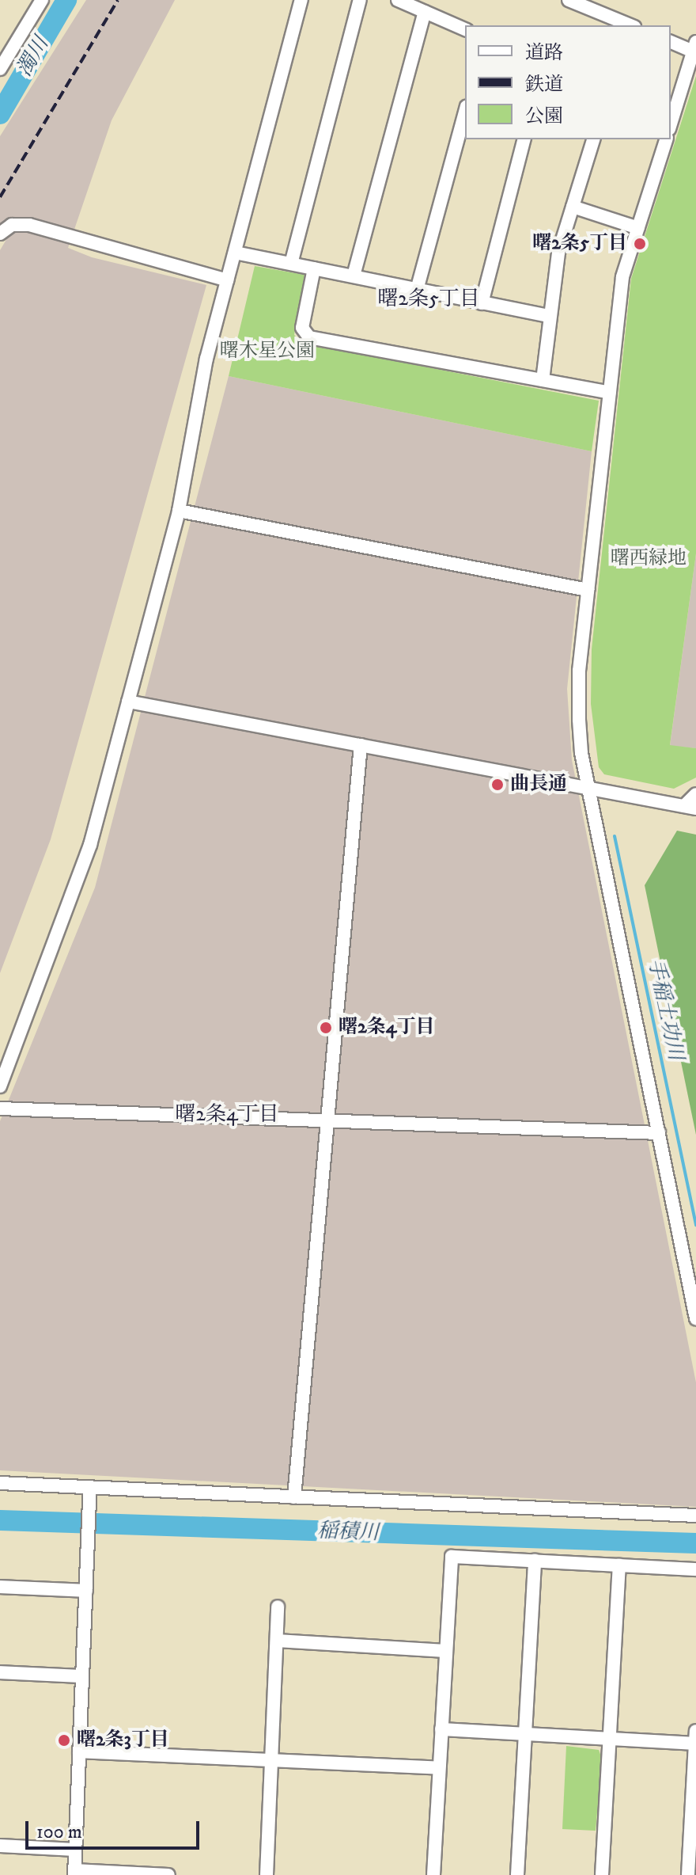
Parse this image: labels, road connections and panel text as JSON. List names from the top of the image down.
{
  "districts": ["曙2条5丁目", "曙2条4丁目"],
  "water": ["濁川", "手稲土功川", "稲積川"],
  "parks": ["曙木星公園", "曙西緑地"],
  "places": [
    "曙2条5丁目",
    "曲長通",
    "曙2条4丁目",
    "曙2条3丁目"
  ],
  "legend": ["道路", "鉄道", "公園"],
  "scale_bar": "100 m"
}
